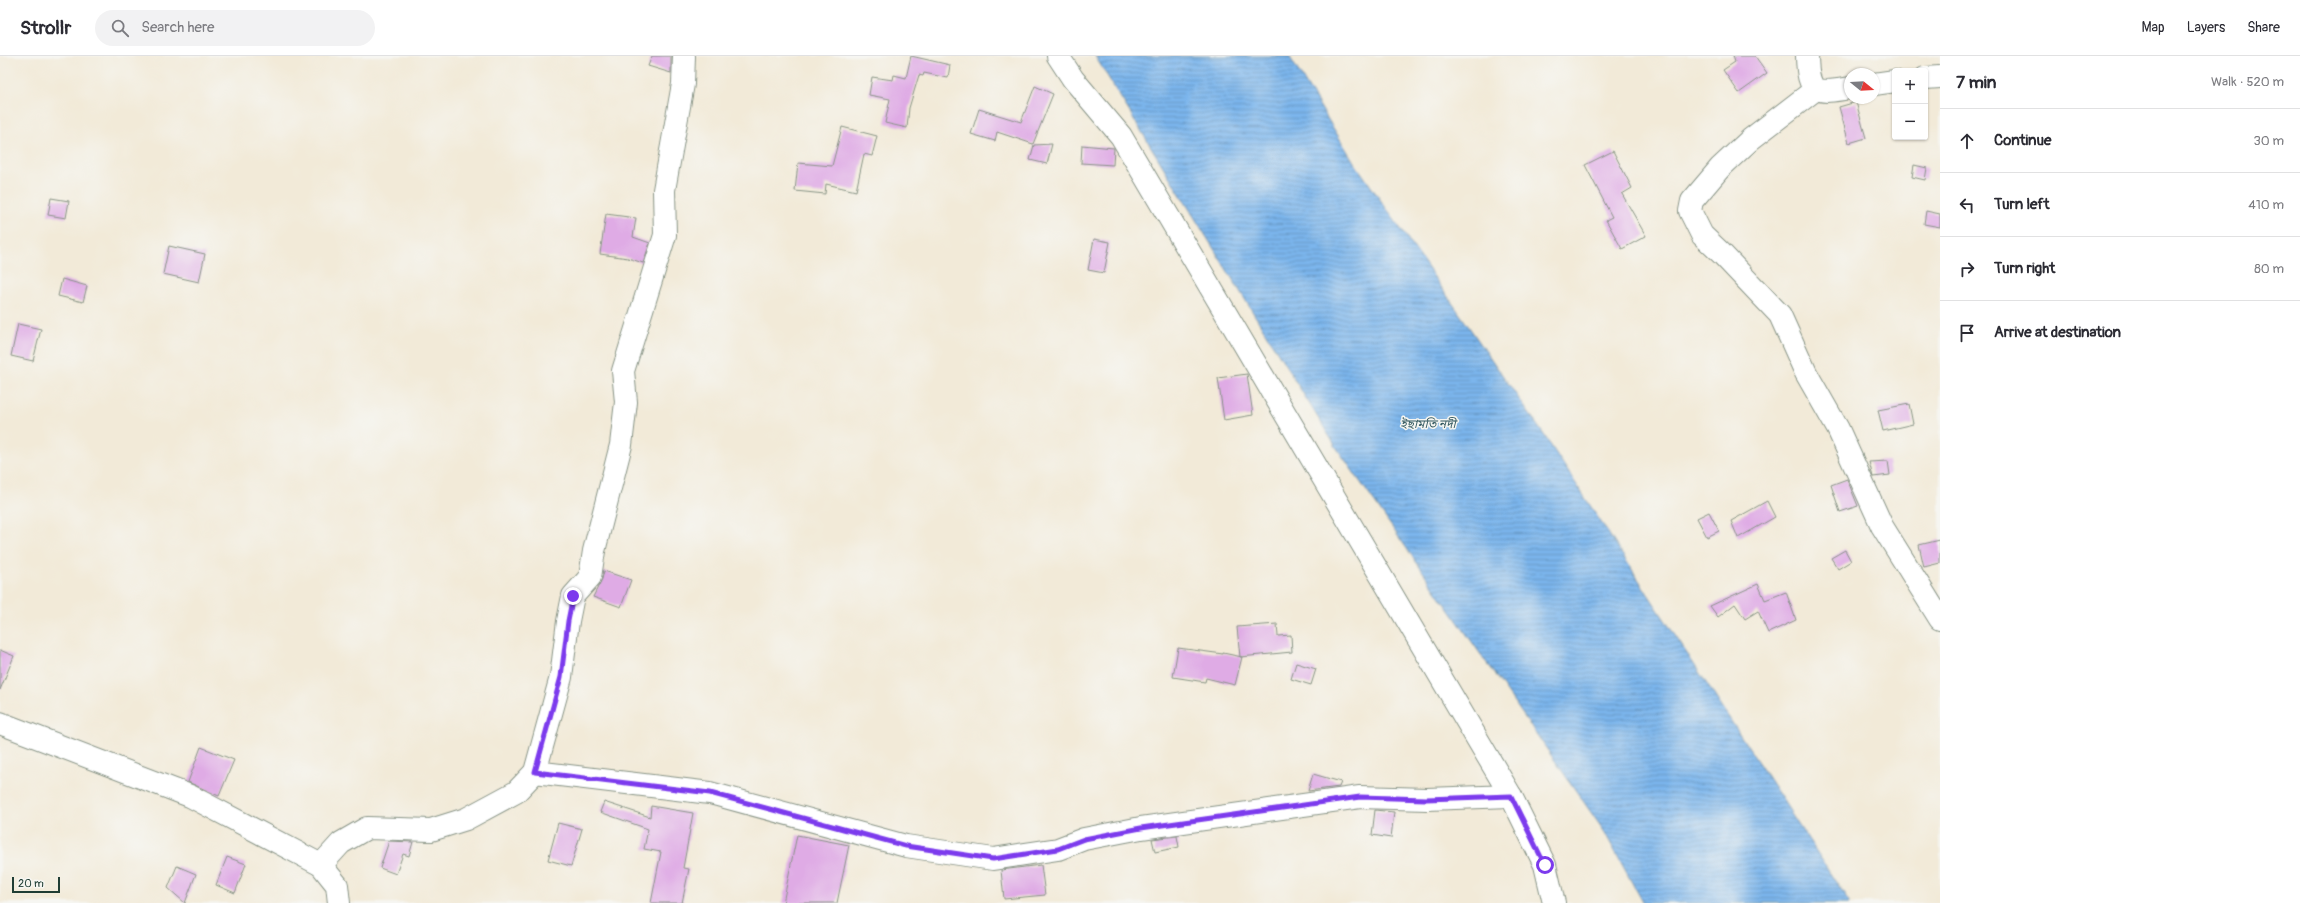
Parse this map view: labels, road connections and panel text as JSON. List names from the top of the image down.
{
  "water": ["ইছামতি নদী"],
  "scale_bar": "20 m",
  "north": "right",
  "page": {
    "header": "Strollr",
    "search": "Search here",
    "nav": ["Map", "Layers", "Share"],
    "heading": ["7 min", "Walk · 520 m"],
    "map_buttons": ["+", "−"],
    "list": [
      ["Continue", "30 m"],
      ["Turn left", "410 m"],
      ["Turn right", "80 m"],
      "Arrive at destination"
    ],
    "scale": "20 m"
  }
}
